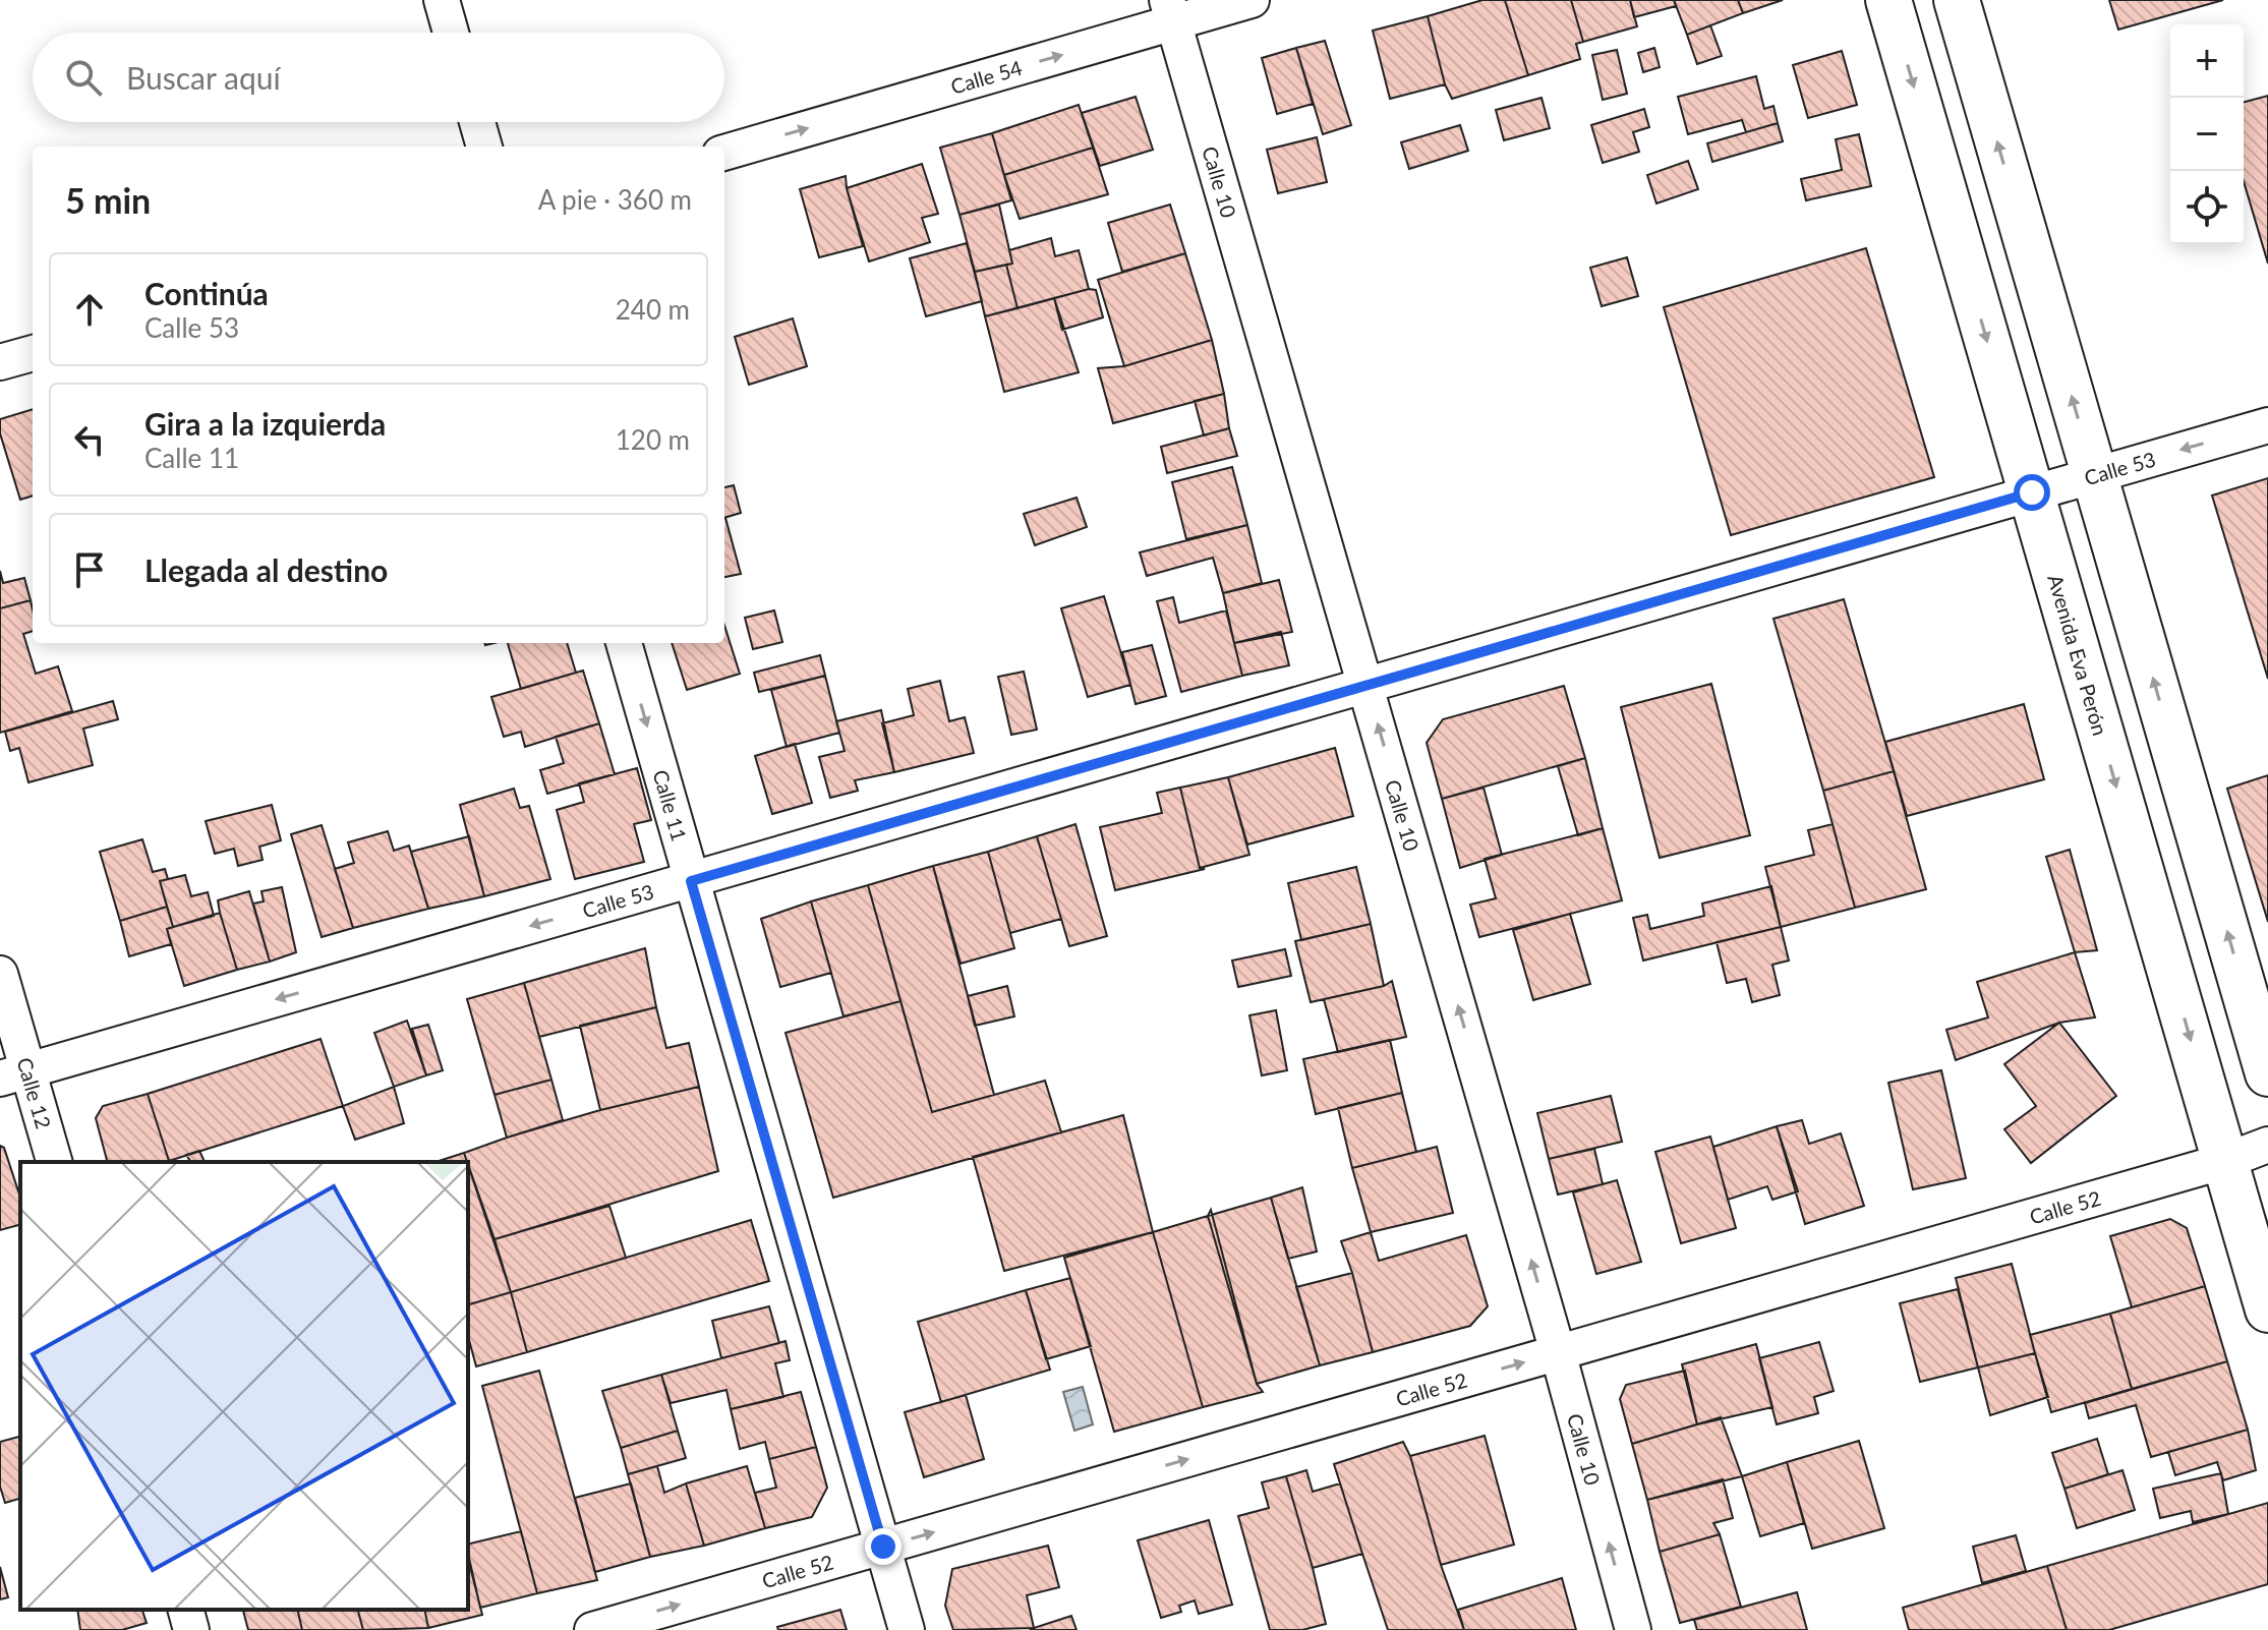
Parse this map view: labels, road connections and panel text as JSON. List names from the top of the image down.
{
  "streets": {
    "main road": ["Avenida Eva Perón"],
    "street": [
      "Calle 54",
      "Calle 10",
      "Calle 53",
      "Calle 11",
      "Calle 12",
      "Calle 52"
    ]
  },
  "crossings": [
    ["Calle 54", "Calle 10"],
    ["Calle 10", "Calle 53"],
    ["Calle 10", "Calle 52"],
    ["Calle 53", "Avenida Eva Perón"],
    ["Calle 53", "Calle 11"],
    ["Calle 53", "Calle 12"],
    ["Avenida Eva Perón", "Calle 52"],
    ["Calle 11", "Calle 52"]
  ],
  "one_way": [
    "Calle 54",
    "Calle 10",
    "Calle 53",
    "Calle 52"
  ],
  "page": {
    "map_buttons": ["+", "−"],
    "search": "Buscar aquí",
    "heading": ["5 min", "A pie · 360 m"],
    "list": [
      ["Continúa", "Calle 53", "240 m"],
      ["Gira a la izquierda", "Calle 11", "120 m"],
      "Llegada al destino"
    ]
  }
}
